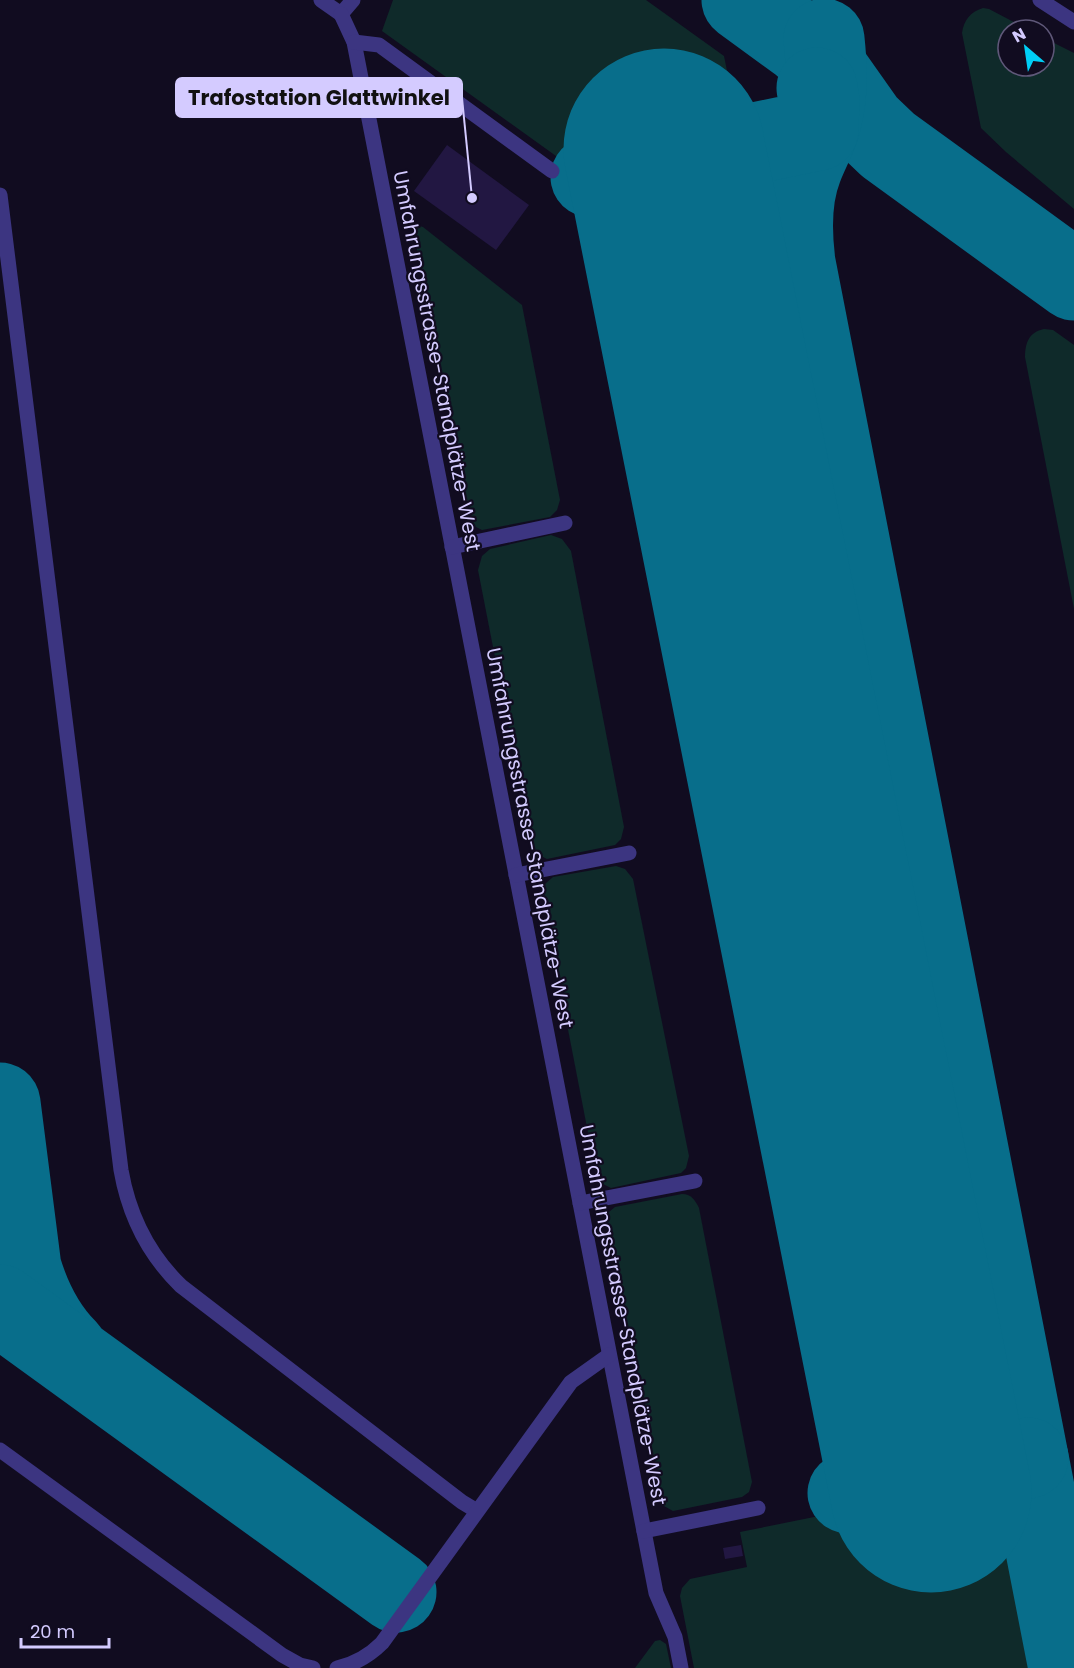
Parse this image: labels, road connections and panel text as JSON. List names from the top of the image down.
{
  "streets": {
    "lane": ["Umfahrungsstrasse-Standplätze-West"]
  },
  "places": ["Trafostation Glattwinkel"],
  "scale_bar": "20 m",
  "north": "top left"
}
